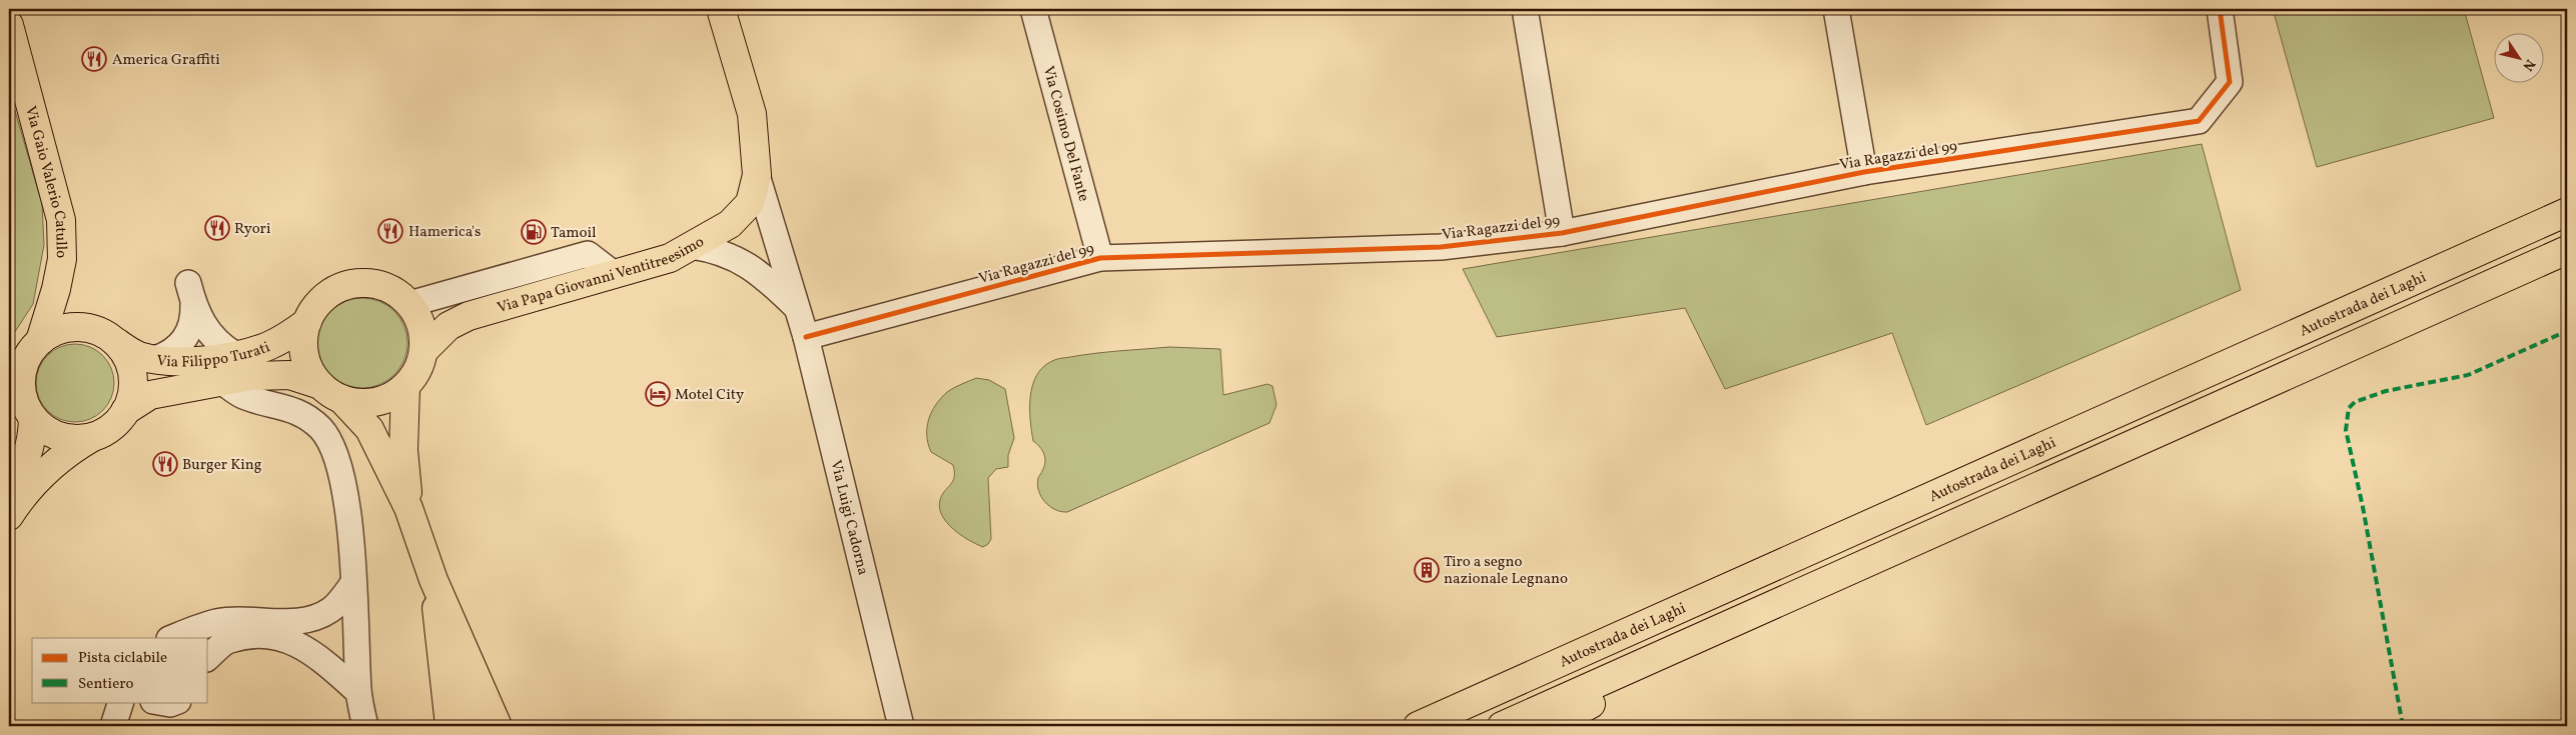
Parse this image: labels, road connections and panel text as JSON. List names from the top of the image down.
{
  "streets": {
    "main road": [
      "Via Gaio Valerio Catullo",
      "Via Papa Giovanni Ventitreesimo",
      "Autostrada dei Laghi",
      "Via Filippo Turati",
      "Via Luigi Cadorna"
    ],
    "street": ["Via Cosimo Del Fante", "Via Ragazzi del 99"]
  },
  "crossings": [
    ["Via Cosimo Del Fante", "Via Ragazzi del 99"],
    ["Via Ragazzi del 99", "Via Luigi Cadorna"],
    ["Via Gaio Valerio Catullo", "Via Filippo Turati"],
    ["Via Papa Giovanni Ventitreesimo", "Via Filippo Turati"],
    ["Via Papa Giovanni Ventitreesimo", "Via Luigi Cadorna"]
  ],
  "places": {
    "restaurant": [
      "America Graffiti",
      "Ryori",
      "Hamerica's",
      "Burger King"
    ],
    "fuel station": ["Tamoil"],
    "hotel": ["Motel City"],
    "building": ["Tiro a segno nazionale Legnano"]
  },
  "legend": ["Pista ciclabile", "Sentiero"],
  "north": "bottom right"
}
